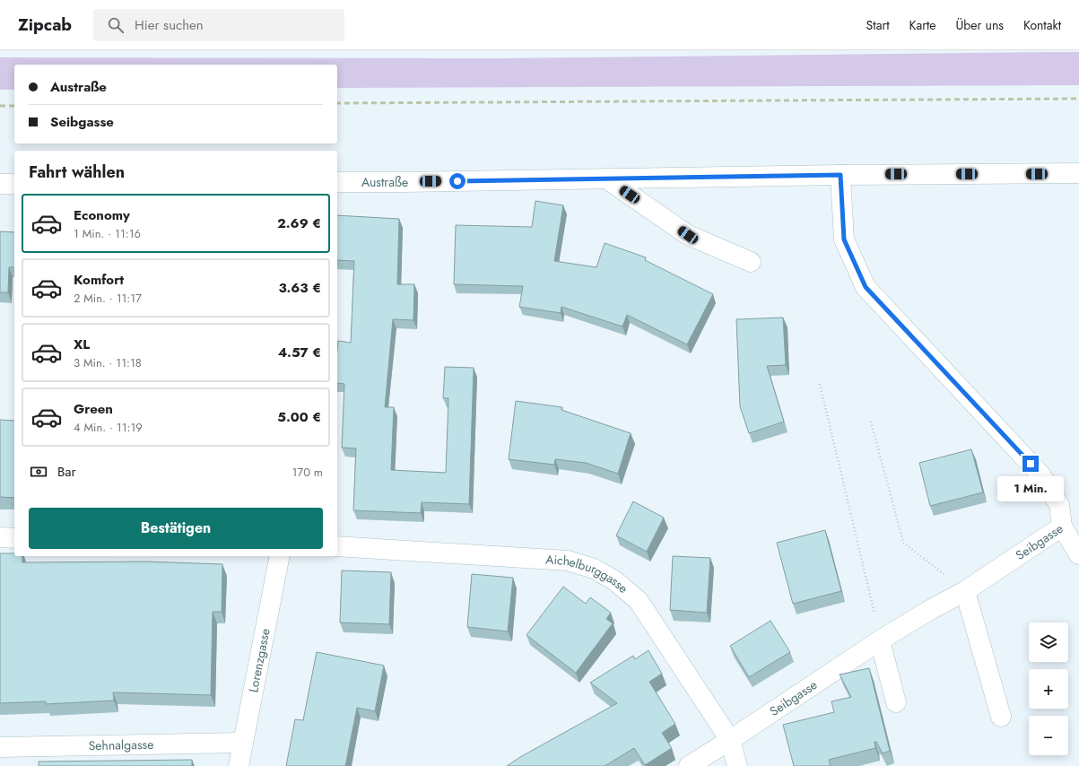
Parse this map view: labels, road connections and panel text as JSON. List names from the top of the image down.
{
  "streets": {
    "street": [
      "Austraße",
      "Seibgasse",
      "Aichelburggasse",
      "Lorenzgasse",
      "Sehnalgasse"
    ]
  },
  "crossings": [
    ["Austraße", "Seibgasse"],
    ["Seibgasse", "Aichelburggasse"],
    ["Lorenzgasse", "Sehnalgasse"]
  ],
  "page": {
    "header": "Zipcab",
    "search": "Hier suchen",
    "nav": [
      "Start",
      "Karte",
      "Über uns",
      "Kontakt"
    ],
    "banner": ["Austraße", "Seibgasse"],
    "heading": "Fahrt wählen",
    "list": [
      {
        "name": "Economy",
        "note": "1 Min. · 11:16",
        "value": "2.69 €"
      },
      {
        "name": "Komfort",
        "note": "2 Min. · 11:17",
        "value": "3.63 €"
      },
      {
        "name": "XL",
        "note": "3 Min. · 11:18",
        "value": "4.57 €"
      },
      {
        "name": "Green",
        "note": "4 Min. · 11:19",
        "value": "5.00 €"
      }
    ],
    "pay": ["Bar", "170 m"],
    "bubble": "1 Min.",
    "buttons": "Bestätigen",
    "map_buttons": ["+", "−"]
  }
}
